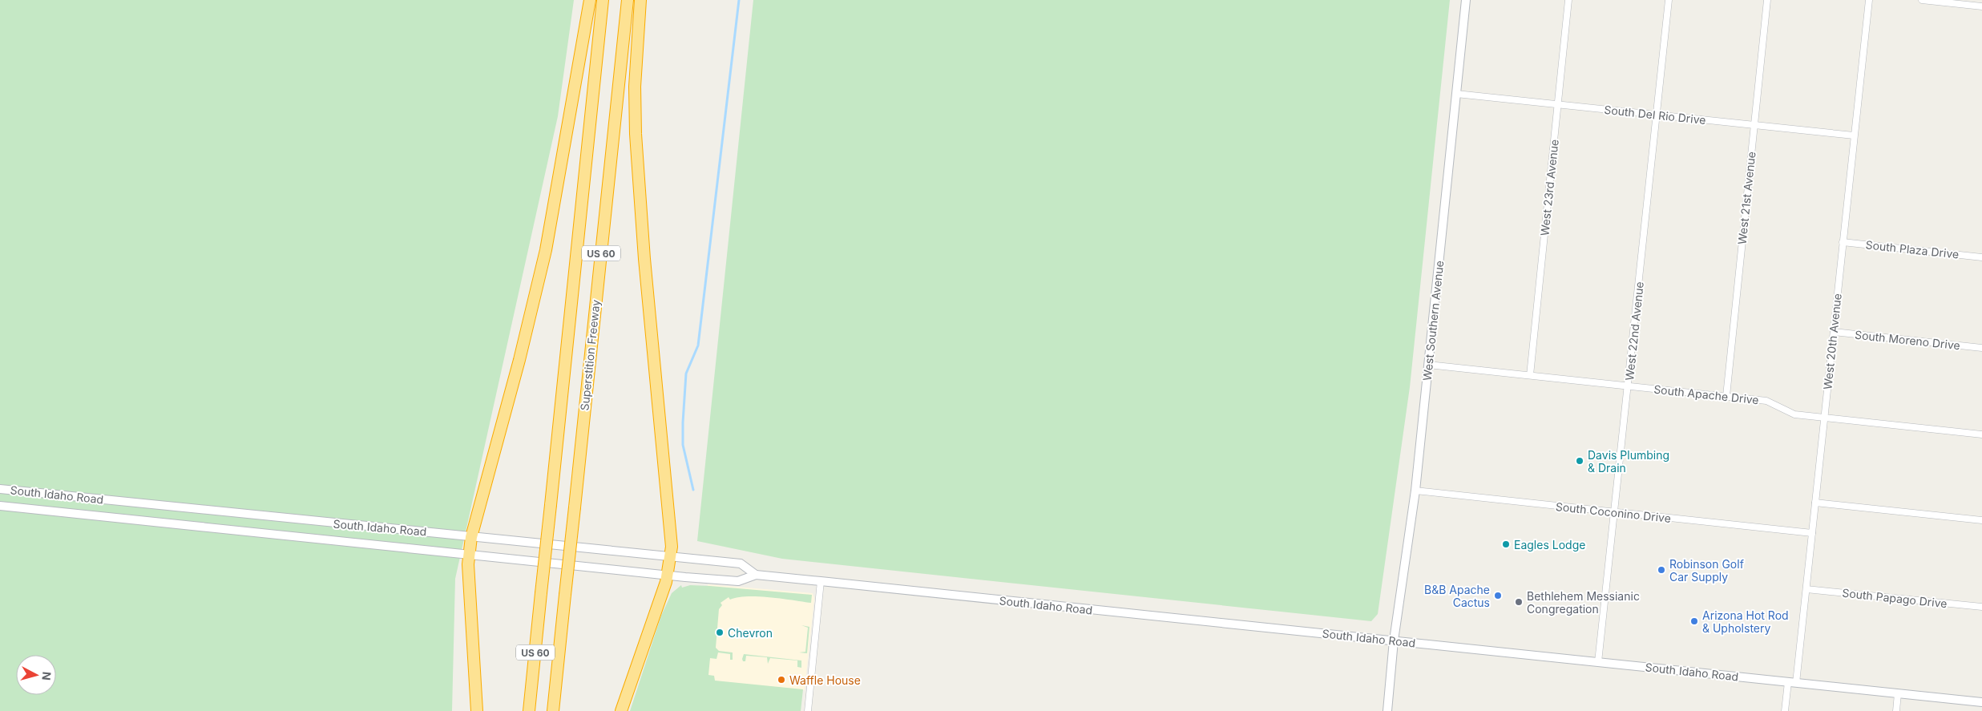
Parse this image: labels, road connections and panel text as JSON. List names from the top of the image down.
{
  "streets": {
    "highway": ["US 60", "Superstition Freeway"],
    "main road": ["West Southern Avenue", "South Idaho Road"],
    "street": [
      "South Del Rio Drive",
      "West 23rd Avenue",
      "West 21st Avenue",
      "South Plaza Drive",
      "West 22nd Avenue",
      "South Moreno Drive",
      "West 20th Avenue",
      "South Apache Drive",
      "South Coconino Drive",
      "South Papago Drive"
    ]
  },
  "crossings": [
    ["South Del Rio Drive", "West 23rd Avenue"],
    ["South Del Rio Drive", "West 21st Avenue"],
    ["South Del Rio Drive", "West Southern Avenue"],
    ["South Del Rio Drive", "West 22nd Avenue"],
    ["South Del Rio Drive", "West 20th Avenue"],
    ["West 23rd Avenue", "South Apache Drive"],
    ["West 21st Avenue", "South Apache Drive"],
    ["South Plaza Drive", "West 20th Avenue"],
    ["West Southern Avenue", "South Apache Drive"],
    ["West Southern Avenue", "South Idaho Road"],
    ["West Southern Avenue", "South Coconino Drive"],
    ["West 22nd Avenue", "South Apache Drive"],
    ["West 22nd Avenue", "South Idaho Road"],
    ["West 22nd Avenue", "South Coconino Drive"],
    ["South Moreno Drive", "West 20th Avenue"],
    ["West 20th Avenue", "South Apache Drive"],
    ["West 20th Avenue", "South Idaho Road"],
    ["West 20th Avenue", "South Coconino Drive"],
    ["West 20th Avenue", "South Papago Drive"]
  ],
  "places": [
    "Davis Plumbing & Drain",
    "Eagles Lodge",
    "Robinson Golf Car Supply",
    "B&B Apache Cactus",
    "Bethlehem Messianic Congregation",
    "Arizona Hot Rod & Upholstery",
    "Chevron",
    "Waffle House"
  ],
  "north": "right"
}
